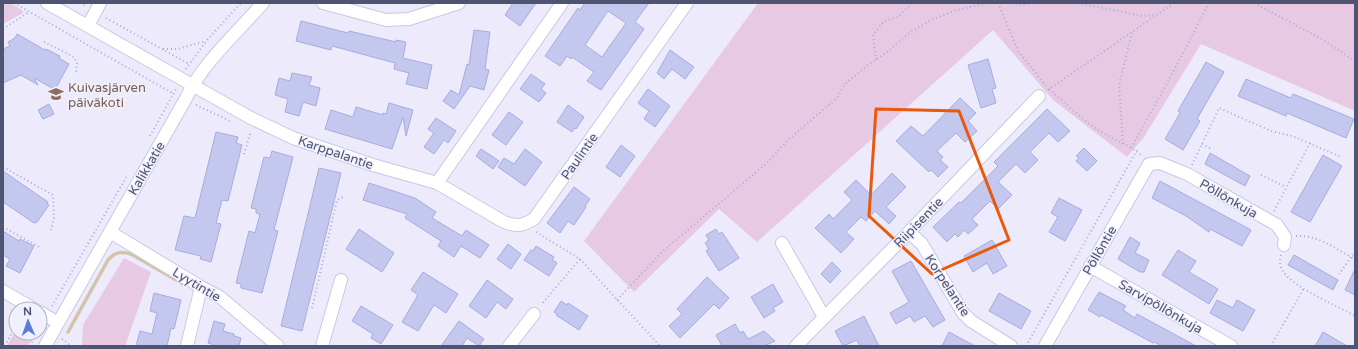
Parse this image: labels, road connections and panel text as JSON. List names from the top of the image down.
{
  "streets": {
    "street": [
      "Karppalantie",
      "Paulintie",
      "Kalikkatie",
      "Pöllönkuja",
      "Riipisentie",
      "Pöllöntie",
      "Lyytintie",
      "Korpelantie",
      "Sarvipöllönkuja"
    ]
  },
  "crossings": [
    ["Karppalantie", "Kalikkatie"],
    ["Kalikkatie", "Lyytintie"],
    ["Pöllönkuja", "Pöllöntie"],
    ["Riipisentie", "Korpelantie"],
    ["Pöllöntie", "Sarvipöllönkuja"]
  ],
  "places": {
    "school or university": ["Kuivasjärven päiväkoti"]
  },
  "north": "top"
}
